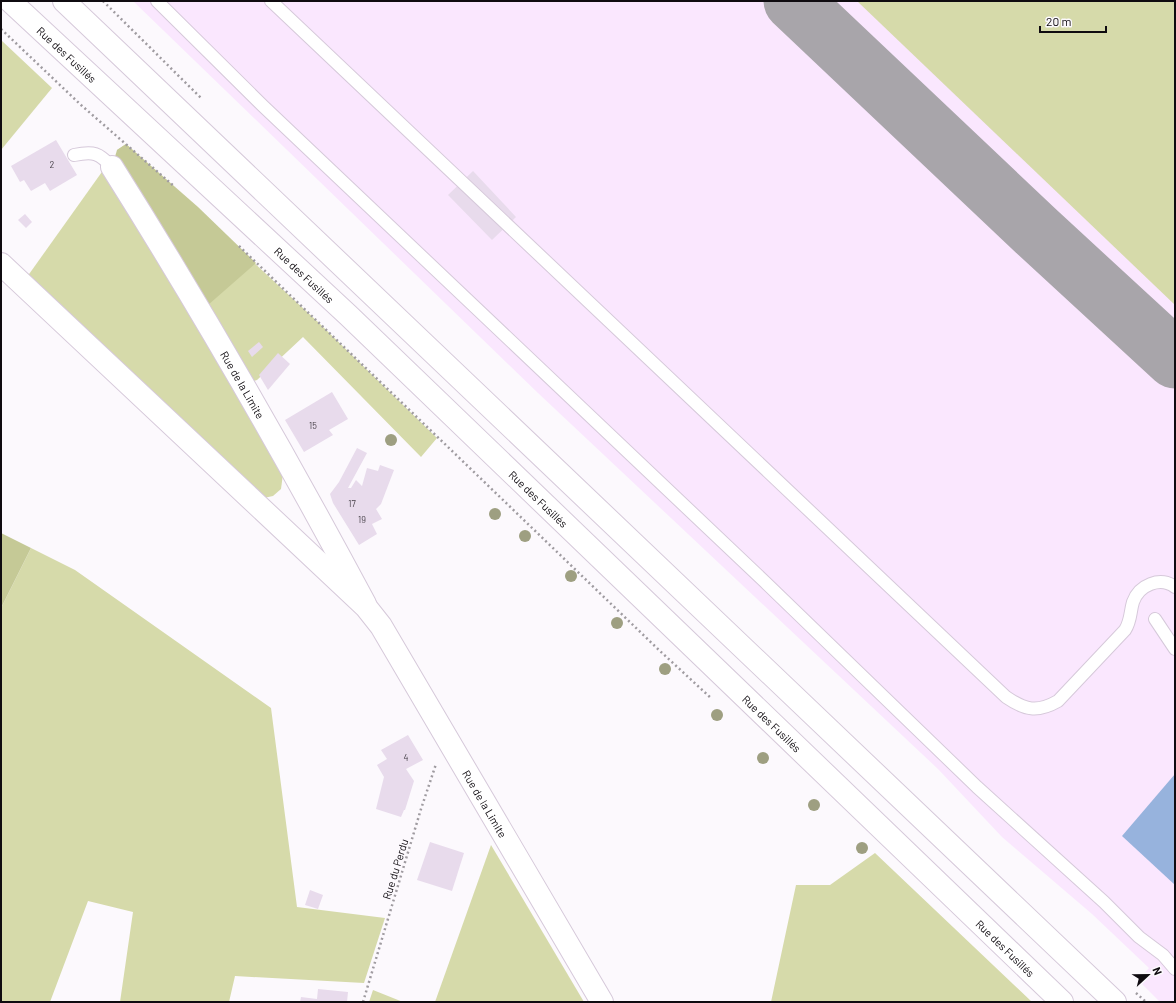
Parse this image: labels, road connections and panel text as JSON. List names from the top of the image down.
{
  "streets": {
    "main road": ["Rue des Fusillés", "Rue de la Limite"],
    "path": ["Rue du Perdu"]
  },
  "crossings": [
    ["Rue de la Limite", "Rue du Perdu"]
  ],
  "house_numbers": [
    "2",
    "15",
    "17",
    "19",
    "4"
  ],
  "scale_bar": "20 m",
  "north": "right"
}
